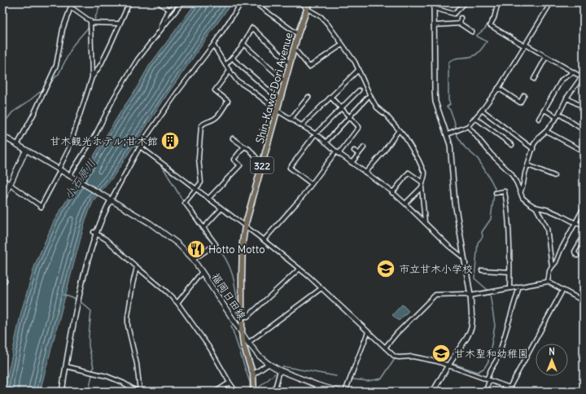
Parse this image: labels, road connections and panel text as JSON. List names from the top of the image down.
{
  "streets": {
    "highway": ["Shin-Kawa-Dori Avenue", "322"],
    "main road": ["福岡日田線"]
  },
  "crossings": [
    ["Shin-Kawa-Dori Avenue", "322"],
    ["Shin-Kawa-Dori Avenue", "福岡日田線"],
    ["322", "福岡日田線"]
  ],
  "water": ["小石原川"],
  "places": {
    "building": ["甘木観光ホテル;甘木館"],
    "restaurant": ["Hotto Motto"],
    "school or university": ["市立甘木小学校", "甘木聖和幼稚園"]
  },
  "north": "top"
}
